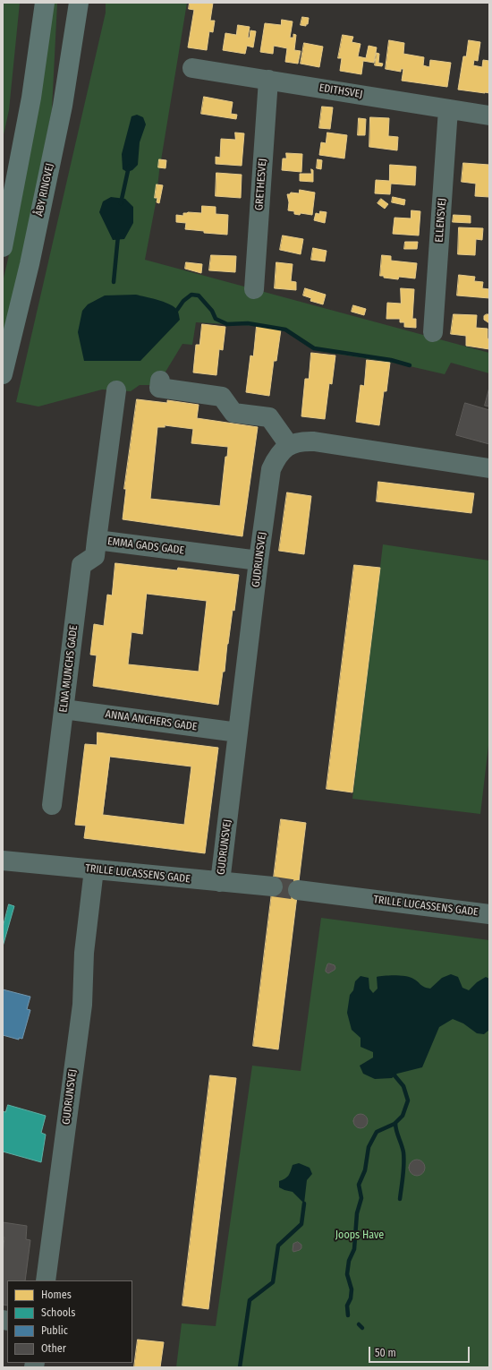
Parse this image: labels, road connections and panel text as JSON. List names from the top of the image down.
{
  "streets": {
    "main road": ["ÅBY RINGVEJ"],
    "street": [
      "EDITHSVEJ",
      "GRETHESVEJ",
      "ELLENSVEJ",
      "EMMA GADS GADE",
      "GUDRUNSVEJ",
      "ELNA MUNCHS GADE",
      "ANNA ANCHERS GADE",
      "TRILLE LUCASSENS GADE"
    ]
  },
  "crossings": [
    ["EDITHSVEJ", "GRETHESVEJ"],
    ["EDITHSVEJ", "ELLENSVEJ"],
    ["EMMA GADS GADE", "GUDRUNSVEJ"],
    ["EMMA GADS GADE", "ELNA MUNCHS GADE"],
    ["GUDRUNSVEJ", "ANNA ANCHERS GADE"],
    ["GUDRUNSVEJ", "TRILLE LUCASSENS GADE"],
    ["ELNA MUNCHS GADE", "ANNA ANCHERS GADE"]
  ],
  "parks": ["Joops Have"],
  "legend": [
    "Homes",
    "Schools",
    "Public",
    "Other"
  ],
  "scale_bar": "50 m"
}
